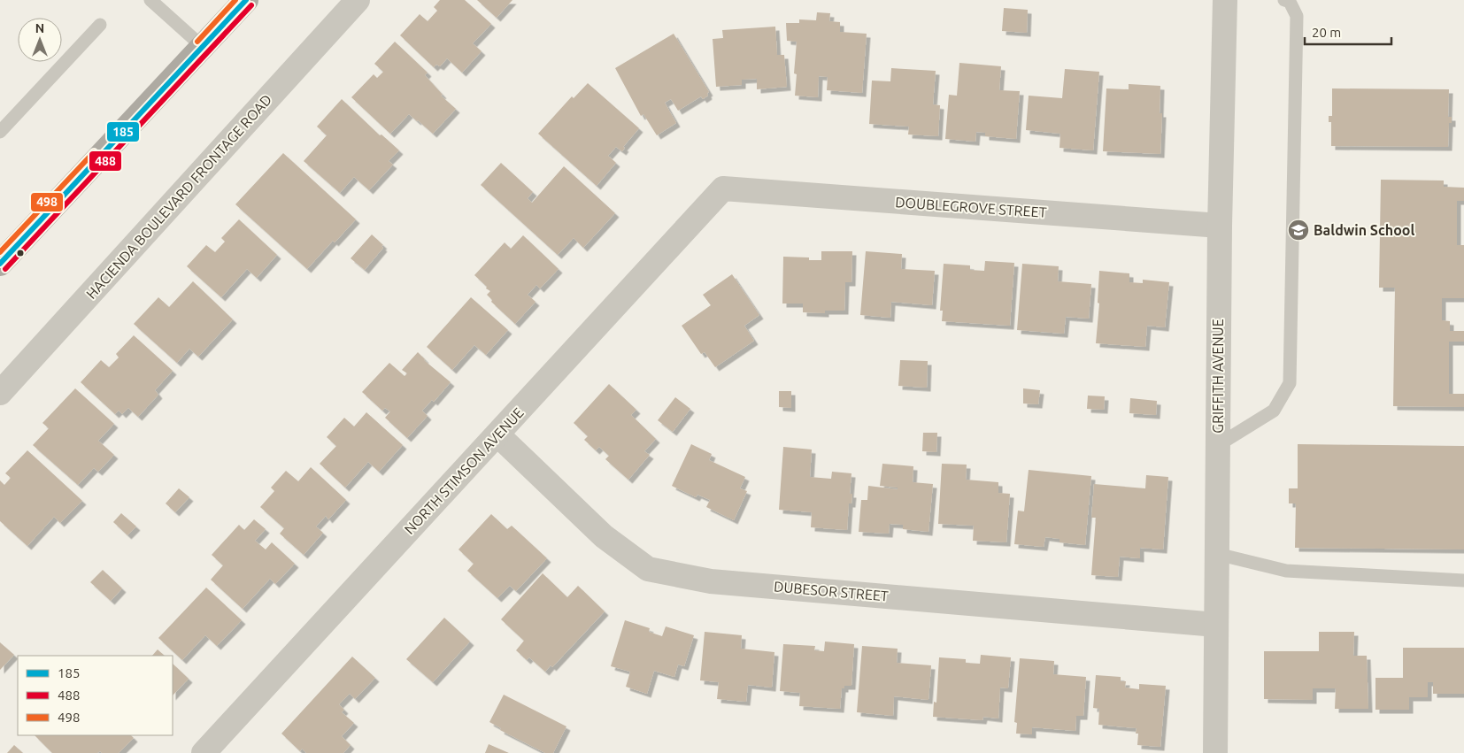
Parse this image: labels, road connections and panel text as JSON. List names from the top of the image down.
{
  "streets": {
    "street": [
      "HACIENDA BOULEVARD FRONTAGE ROAD",
      "DOUBLEGROVE STREET",
      "GRIFFITH AVENUE",
      "NORTH STIMSON AVENUE",
      "DUBESOR STREET"
    ]
  },
  "crossings": [
    ["DOUBLEGROVE STREET", "GRIFFITH AVENUE"],
    ["DOUBLEGROVE STREET", "NORTH STIMSON AVENUE"],
    ["GRIFFITH AVENUE", "DUBESOR STREET"],
    ["NORTH STIMSON AVENUE", "DUBESOR STREET"]
  ],
  "places": {
    "school or university": ["Baldwin School"]
  },
  "lines": ["transit line 185", "transit line 498", "transit line 488"],
  "legend": ["185", "488", "498"],
  "scale_bar": "20 m",
  "north": "top"
}
